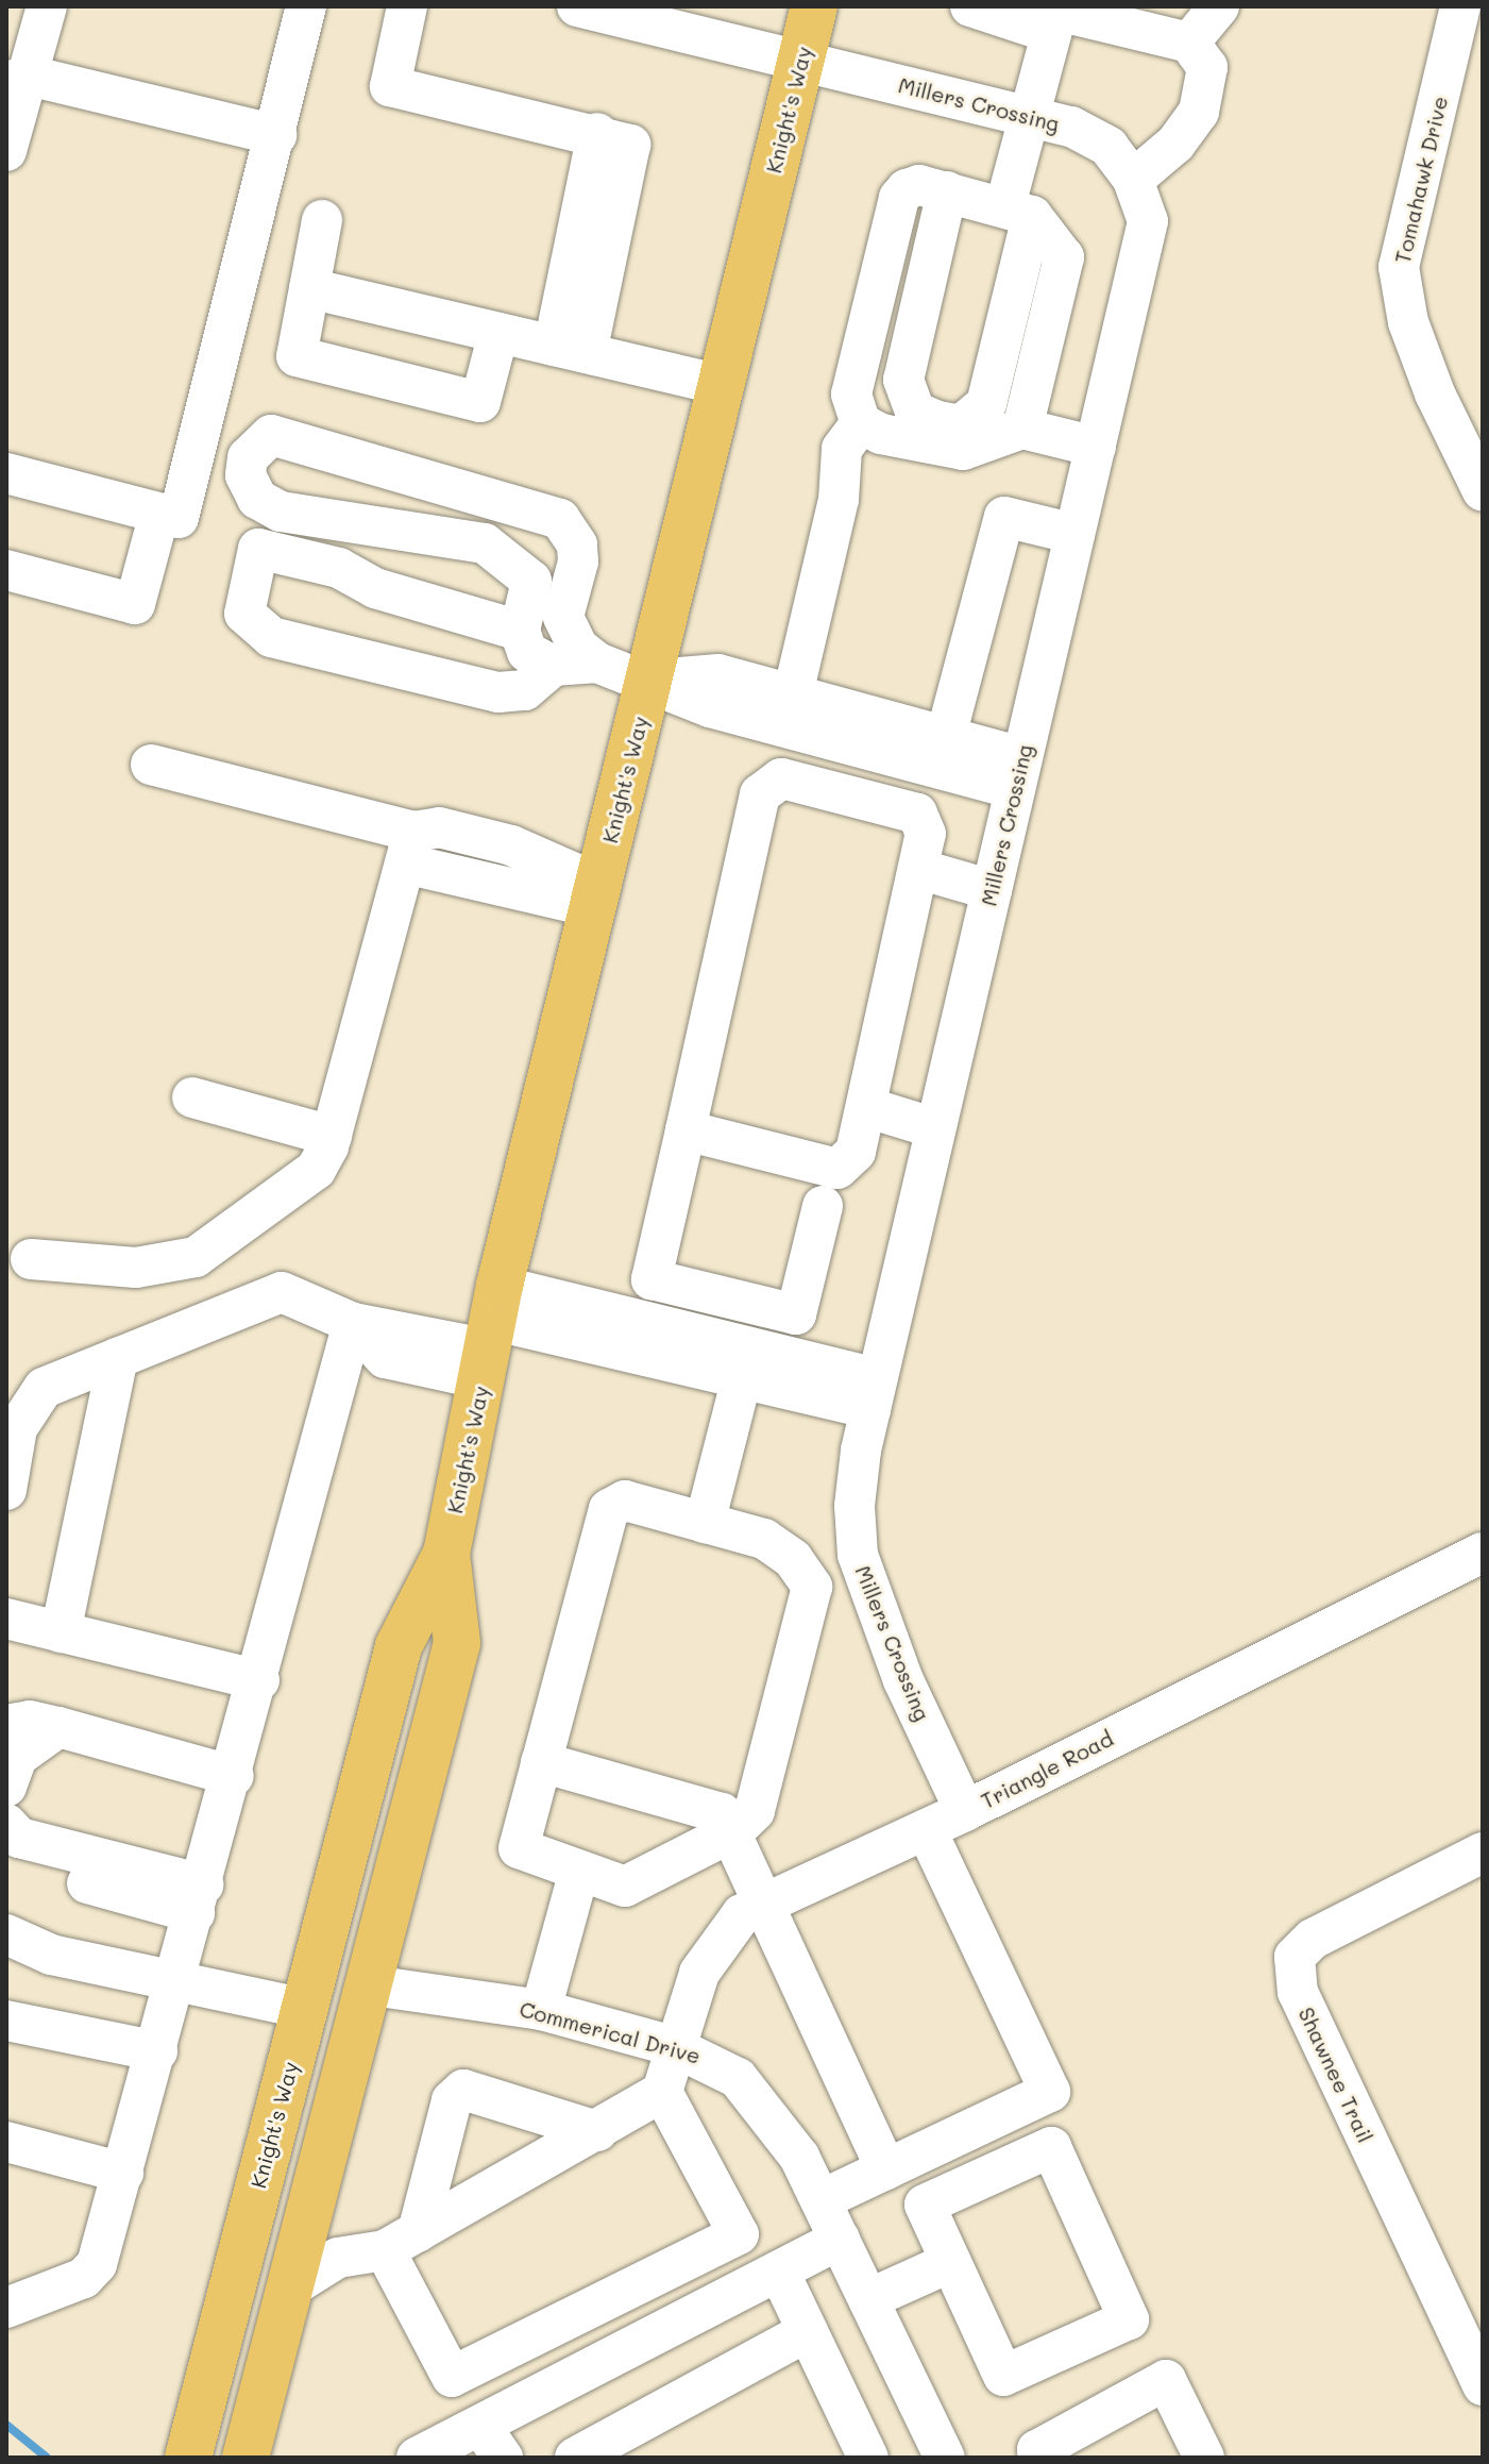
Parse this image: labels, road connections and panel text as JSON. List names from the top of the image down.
{
  "streets": {
    "main road": ["Knight's Way"],
    "street": [
      "Millers Crossing",
      "Tomahawk Drive",
      "Triangle Road",
      "Commerical Drive",
      "Shawnee Trail"
    ]
  },
  "crossings": [
    ["Millers Crossing", "Knight's Way"],
    ["Millers Crossing", "Triangle Road"],
    ["Knight's Way", "Commerical Drive"],
    ["Triangle Road", "Commerical Drive"]
  ]
}
